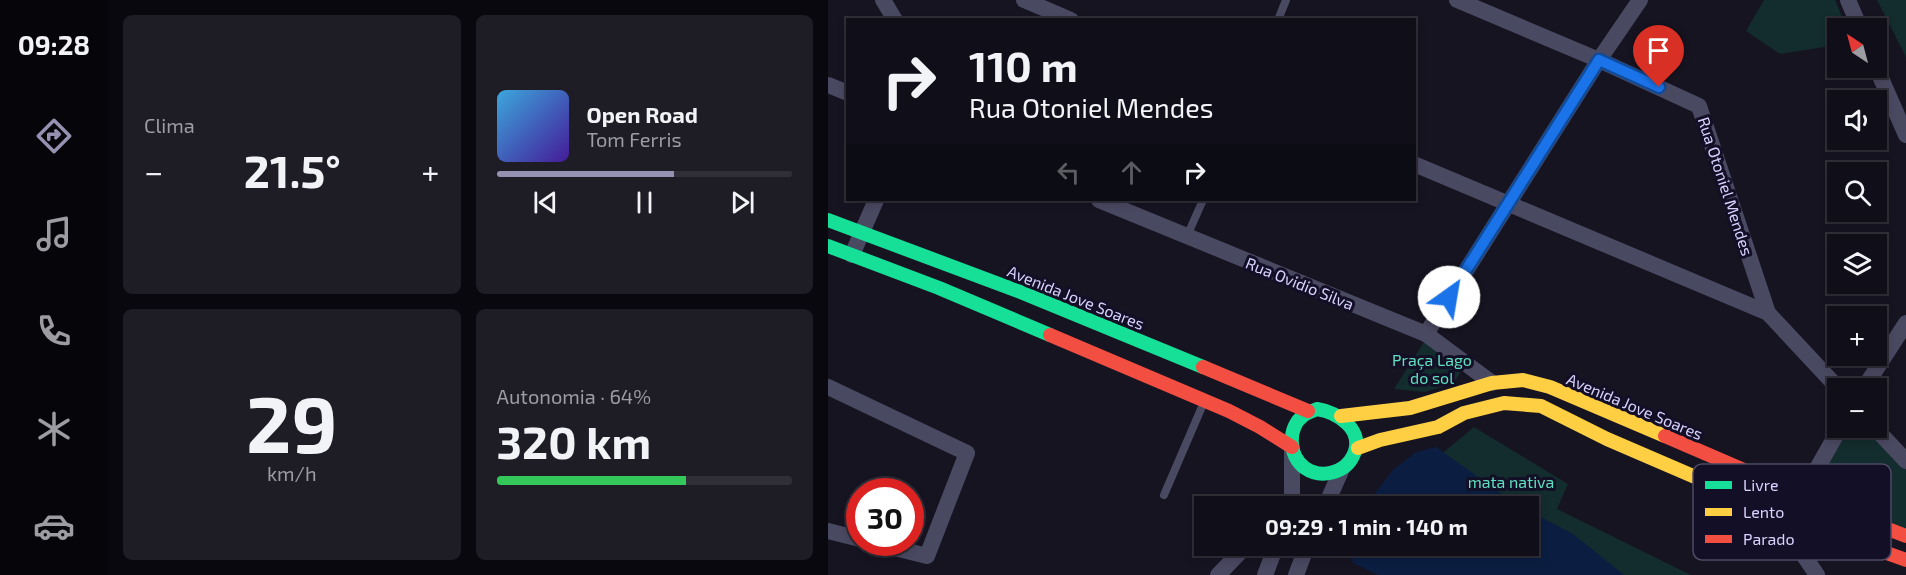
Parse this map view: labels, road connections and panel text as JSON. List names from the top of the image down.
{
  "streets": {
    "main road": ["Avenida Jove Soares"],
    "street": ["Rua Otoniel Mendes", "Rua Ovidio Silva"]
  },
  "crossings": [
    ["Rua Ovidio Silva", "Avenida Jove Soares"]
  ],
  "parks": ["Praça Lago do sol", "mata nativa"],
  "legend": ["Livre", "Lento", "Parado"],
  "north": "top left",
  "page": {
    "tabs": "09:28",
    "tile": [
      "Clima",
      ["29", "km/h"],
      ["Autonomia · 64%", "320 km"]
    ],
    "map_buttons": ["+", "−"],
    "turn": ["110 m", "Rua Otoniel Mendes"],
    "song": ["Open Road", "Tom Ferris"],
    "heat": ["−", "21.5°", "+"],
    "limit": "30",
    "trip": "09:29 · 1 min · 140 m"
  }
}
